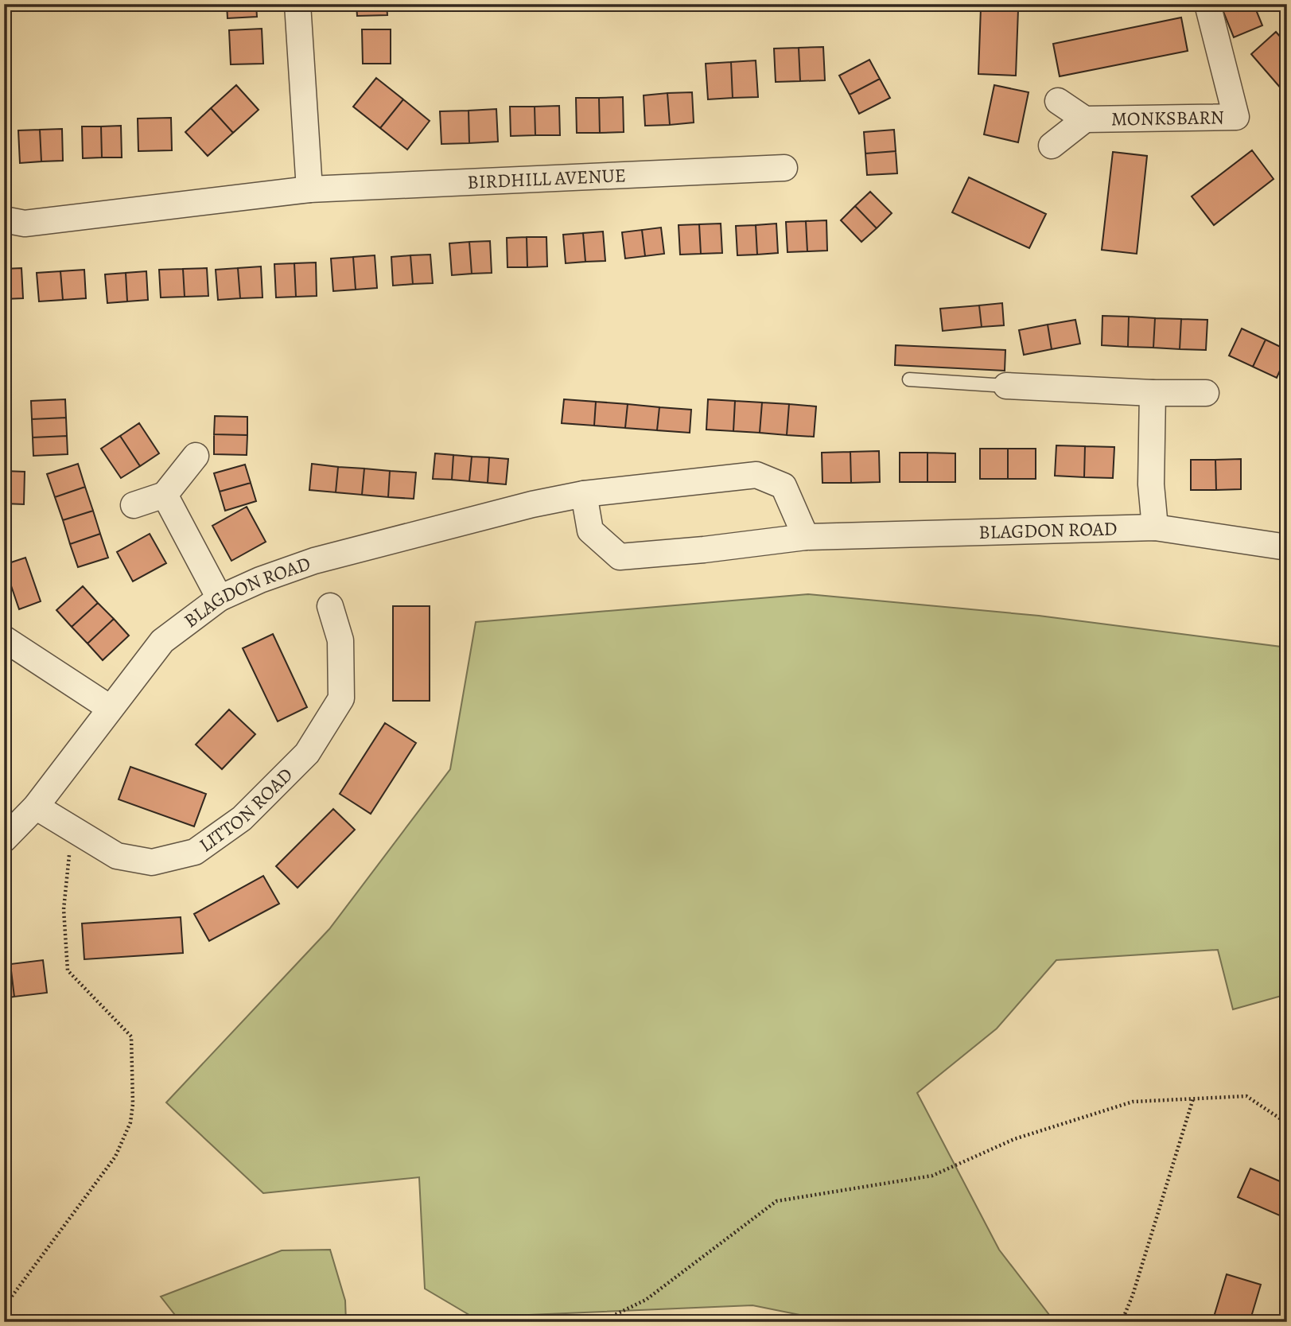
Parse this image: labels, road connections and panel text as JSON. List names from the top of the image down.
{
  "streets": {
    "street": [
      "MONKSBARN",
      "BIRDHILL AVENUE",
      "BLAGDON ROAD",
      "LITTON ROAD"
    ]
  },
  "crossings": [
    ["BLAGDON ROAD", "LITTON ROAD"]
  ]
}
